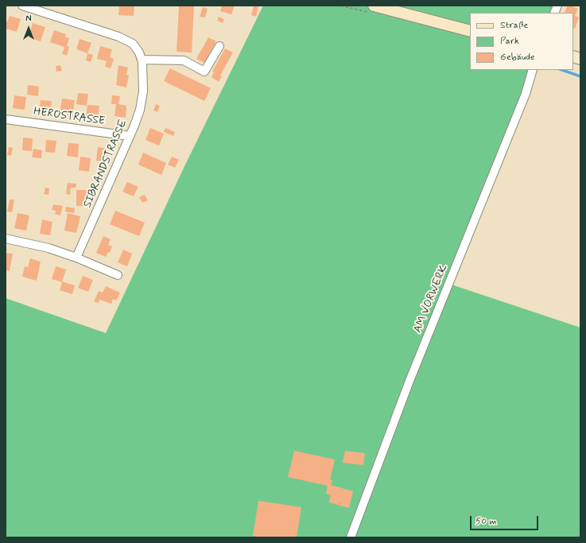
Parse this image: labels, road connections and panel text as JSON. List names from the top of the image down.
{
  "streets": {
    "street": ["HEROSTRASSE", "SIBRANDSTRASSE", "AM VORWERK"]
  },
  "crossings": [
    ["HEROSTRASSE", "SIBRANDSTRASSE"]
  ],
  "legend": ["Straße", "Park", "Gebäude"],
  "scale_bar": "50 m",
  "north": "top"
}
